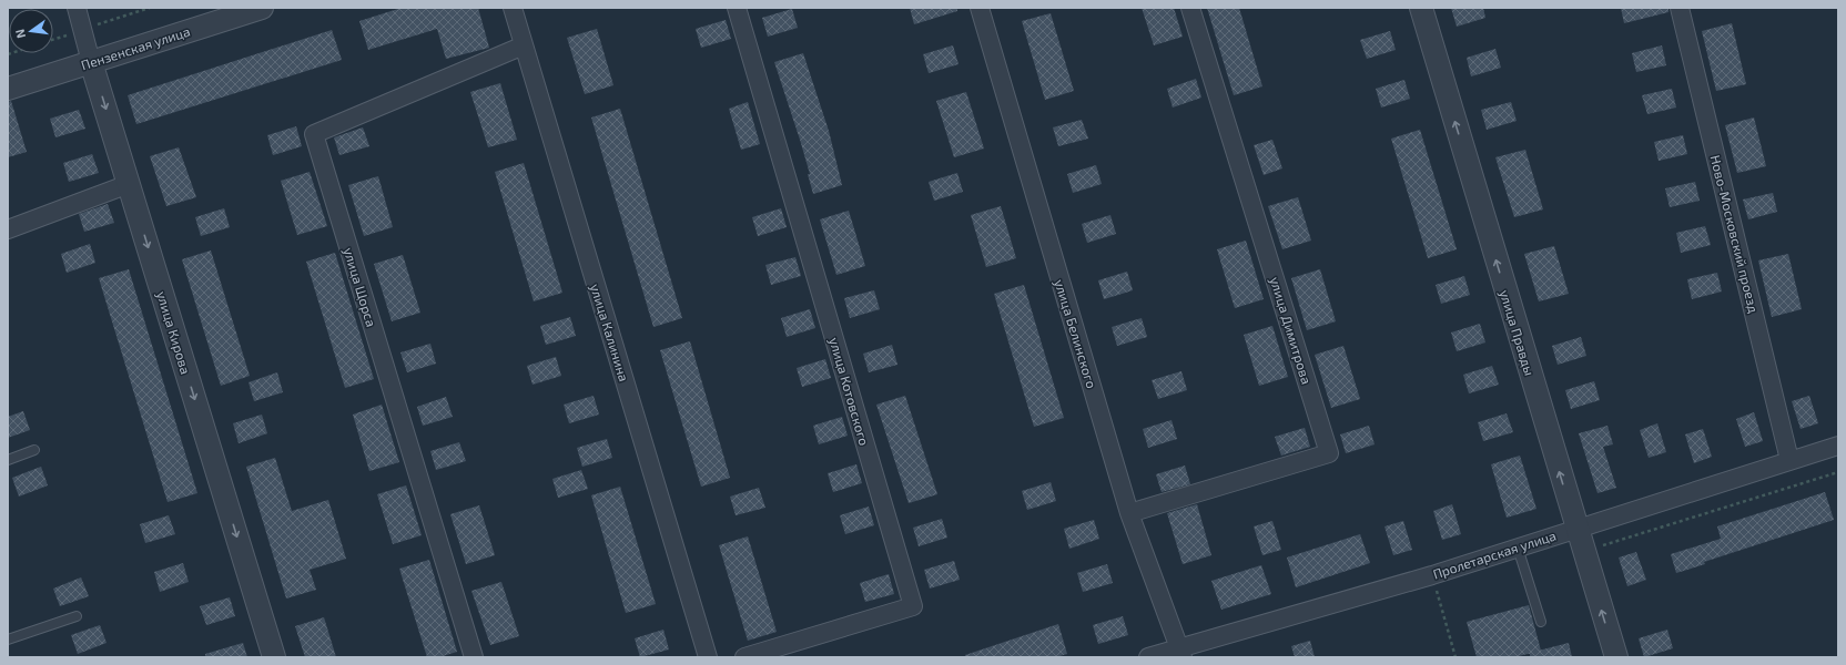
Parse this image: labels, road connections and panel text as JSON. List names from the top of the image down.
{
  "streets": {
    "street": [
      "Пензенская улица",
      "Ново-Московский проезд",
      "улица Щорса",
      "улица Димитрова",
      "улица Кирова",
      "улица Калинина",
      "улица Правды",
      "улица Белинского",
      "улица Котовского",
      "Пролетарская улица"
    ]
  },
  "crossings": [
    ["Пензенская улица", "улица Кирова"],
    ["Ново-Московский проезд", "Пролетарская улица"],
    ["улица Щорса", "улица Калинина"],
    ["улица Димитрова", "улица Белинского"],
    ["улица Правды", "Пролетарская улица"],
    ["улица Белинского", "Пролетарская улица"]
  ],
  "one_way": ["улица Кирова", "улица Правды"],
  "north": "left"
}
